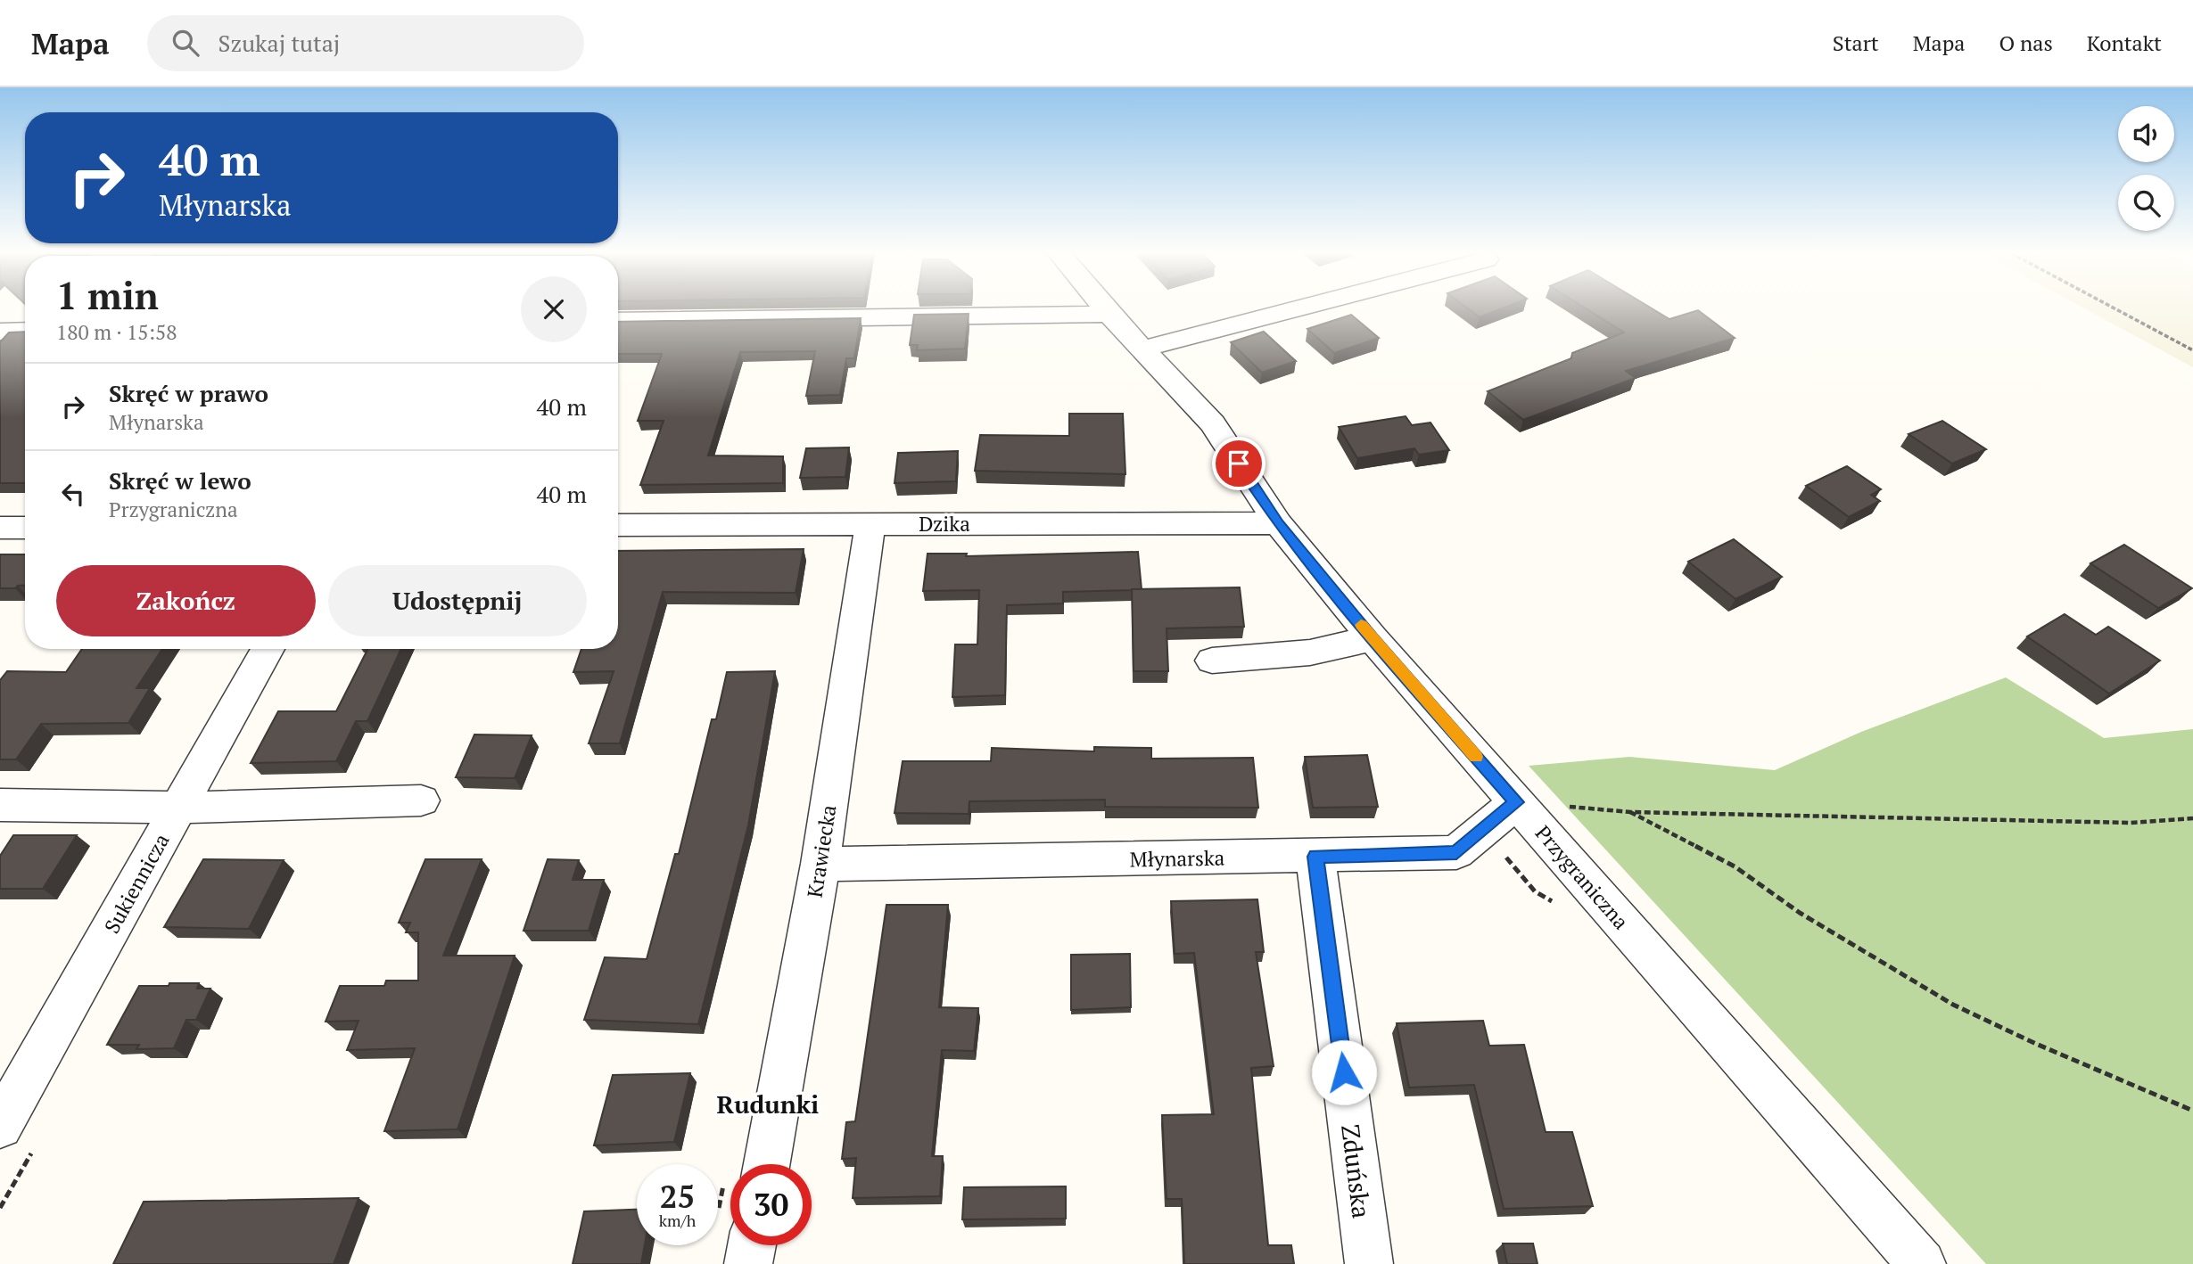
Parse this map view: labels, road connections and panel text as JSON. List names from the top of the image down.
{
  "streets": {
    "street": [
      "Dzika",
      "Krawiecka",
      "Młynarska",
      "Przygraniczna",
      "Sukiennicza",
      "Zduńska"
    ]
  },
  "crossings": [
    ["Dzika", "Krawiecka"],
    ["Dzika", "Przygraniczna"],
    ["Krawiecka", "Młynarska"],
    ["Młynarska", "Przygraniczna"],
    ["Młynarska", "Zduńska"]
  ],
  "districts": ["Rudunki"],
  "page": {
    "header": "Mapa",
    "search": "Szukaj tutaj",
    "nav": [
      "Start",
      "Mapa",
      "O nas",
      "Kontakt"
    ],
    "turn": ["40 m", "Młynarska"],
    "heading": ["1 min", "180 m · 15:58"],
    "list": [
      {
        "name": "Skręć w prawo",
        "note": "Młynarska",
        "value": "40 m"
      },
      {
        "name": "Skręć w lewo",
        "note": "Przygraniczna",
        "value": "40 m"
      }
    ],
    "buttons": ["Zakończ", "Udostępnij"],
    "speed": "25 km/h",
    "limit": "30"
  }
}
